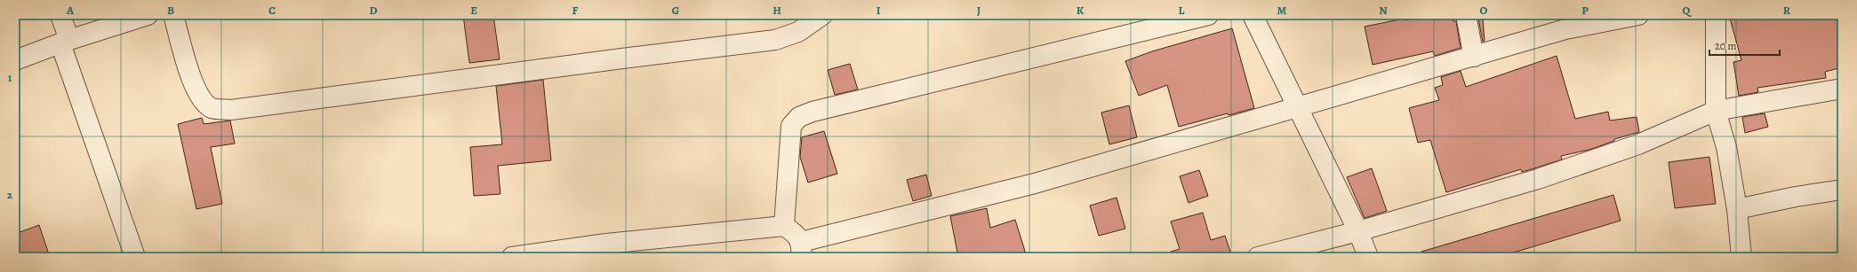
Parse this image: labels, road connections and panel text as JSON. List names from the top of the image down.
{
  "scale_bar": "20 m",
  "grid": {
    "columns": [
      "A",
      "B",
      "C",
      "D",
      "E",
      "F",
      "G",
      "H",
      "I",
      "J",
      "K",
      "L",
      "M",
      "N",
      "O",
      "P",
      "Q",
      "R"
    ],
    "rows": ["1", "2"]
  }
}
